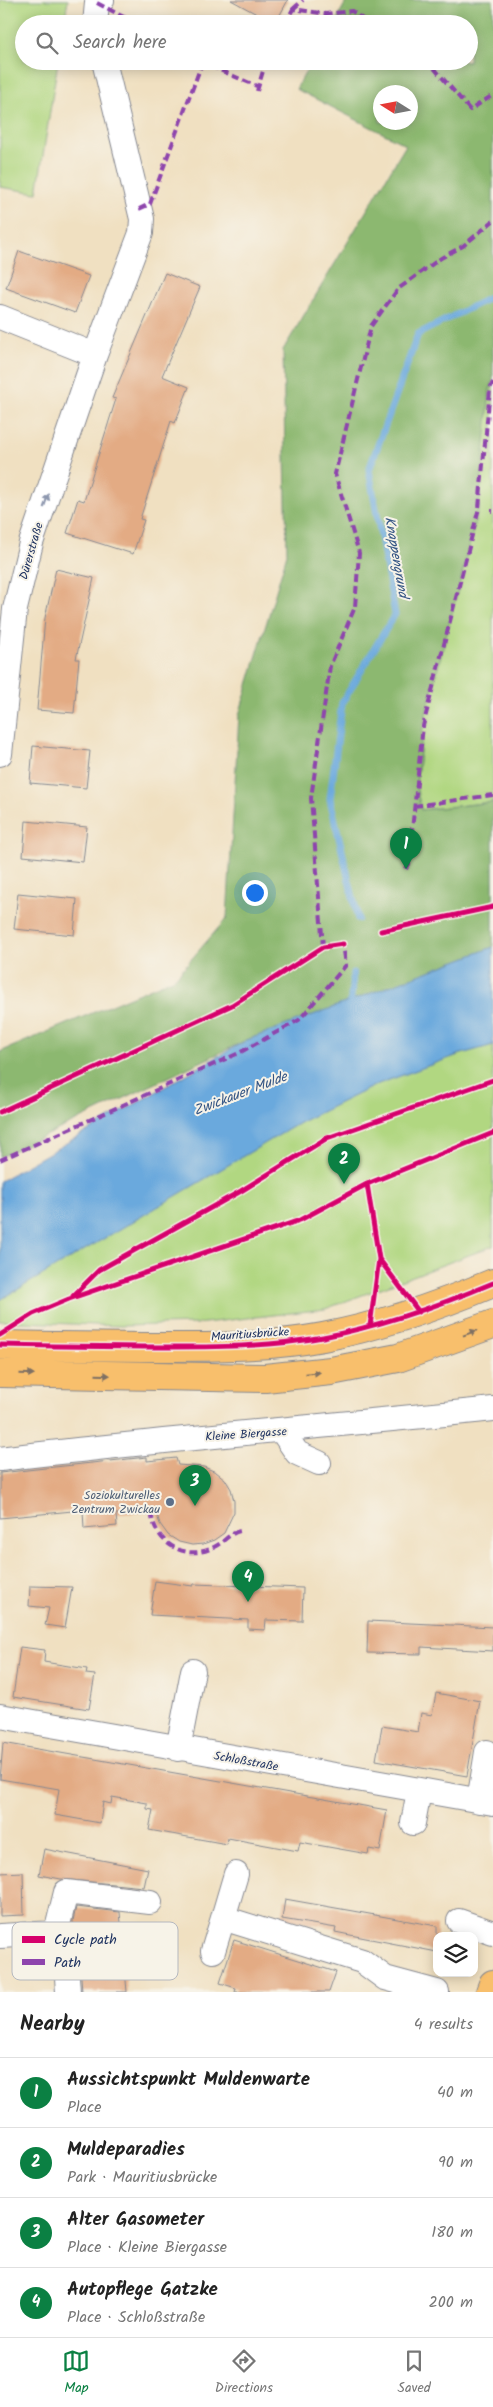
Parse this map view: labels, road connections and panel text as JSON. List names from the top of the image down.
{
  "streets": {
    "main road": ["Mauritiusbrücke"],
    "street": ["Dürerstraße", "Kleine Biergasse", "Schloßstraße"]
  },
  "one_way": ["Dürerstraße"],
  "water": ["Knappengrund", "Zwickauer Mulde"],
  "places": ["Soziokulturelles Zentrum Zwickau"],
  "legend": ["Cycle path", "Path"],
  "north": "left",
  "page": {
    "search": "Search here",
    "pins": [
      "1",
      "2",
      "3",
      "4"
    ],
    "heading": ["Nearby", "4 results"],
    "list": [
      {
        "mark": "1",
        "name": "Aussichtspunkt Muldenwarte",
        "note": "Place",
        "value": "40 m"
      },
      {
        "mark": "2",
        "name": "Muldeparadies",
        "note": "Park · Mauritiusbrücke",
        "value": "90 m"
      },
      {
        "mark": "3",
        "name": "Alter Gasometer",
        "note": "Place · Kleine Biergasse",
        "value": "180 m"
      },
      {
        "mark": "4",
        "name": "Autopflege Gatzke",
        "note": "Place · Schloßstraße",
        "value": "200 m"
      }
    ],
    "nav": ["Map", "Directions", "Saved"]
  }
}
